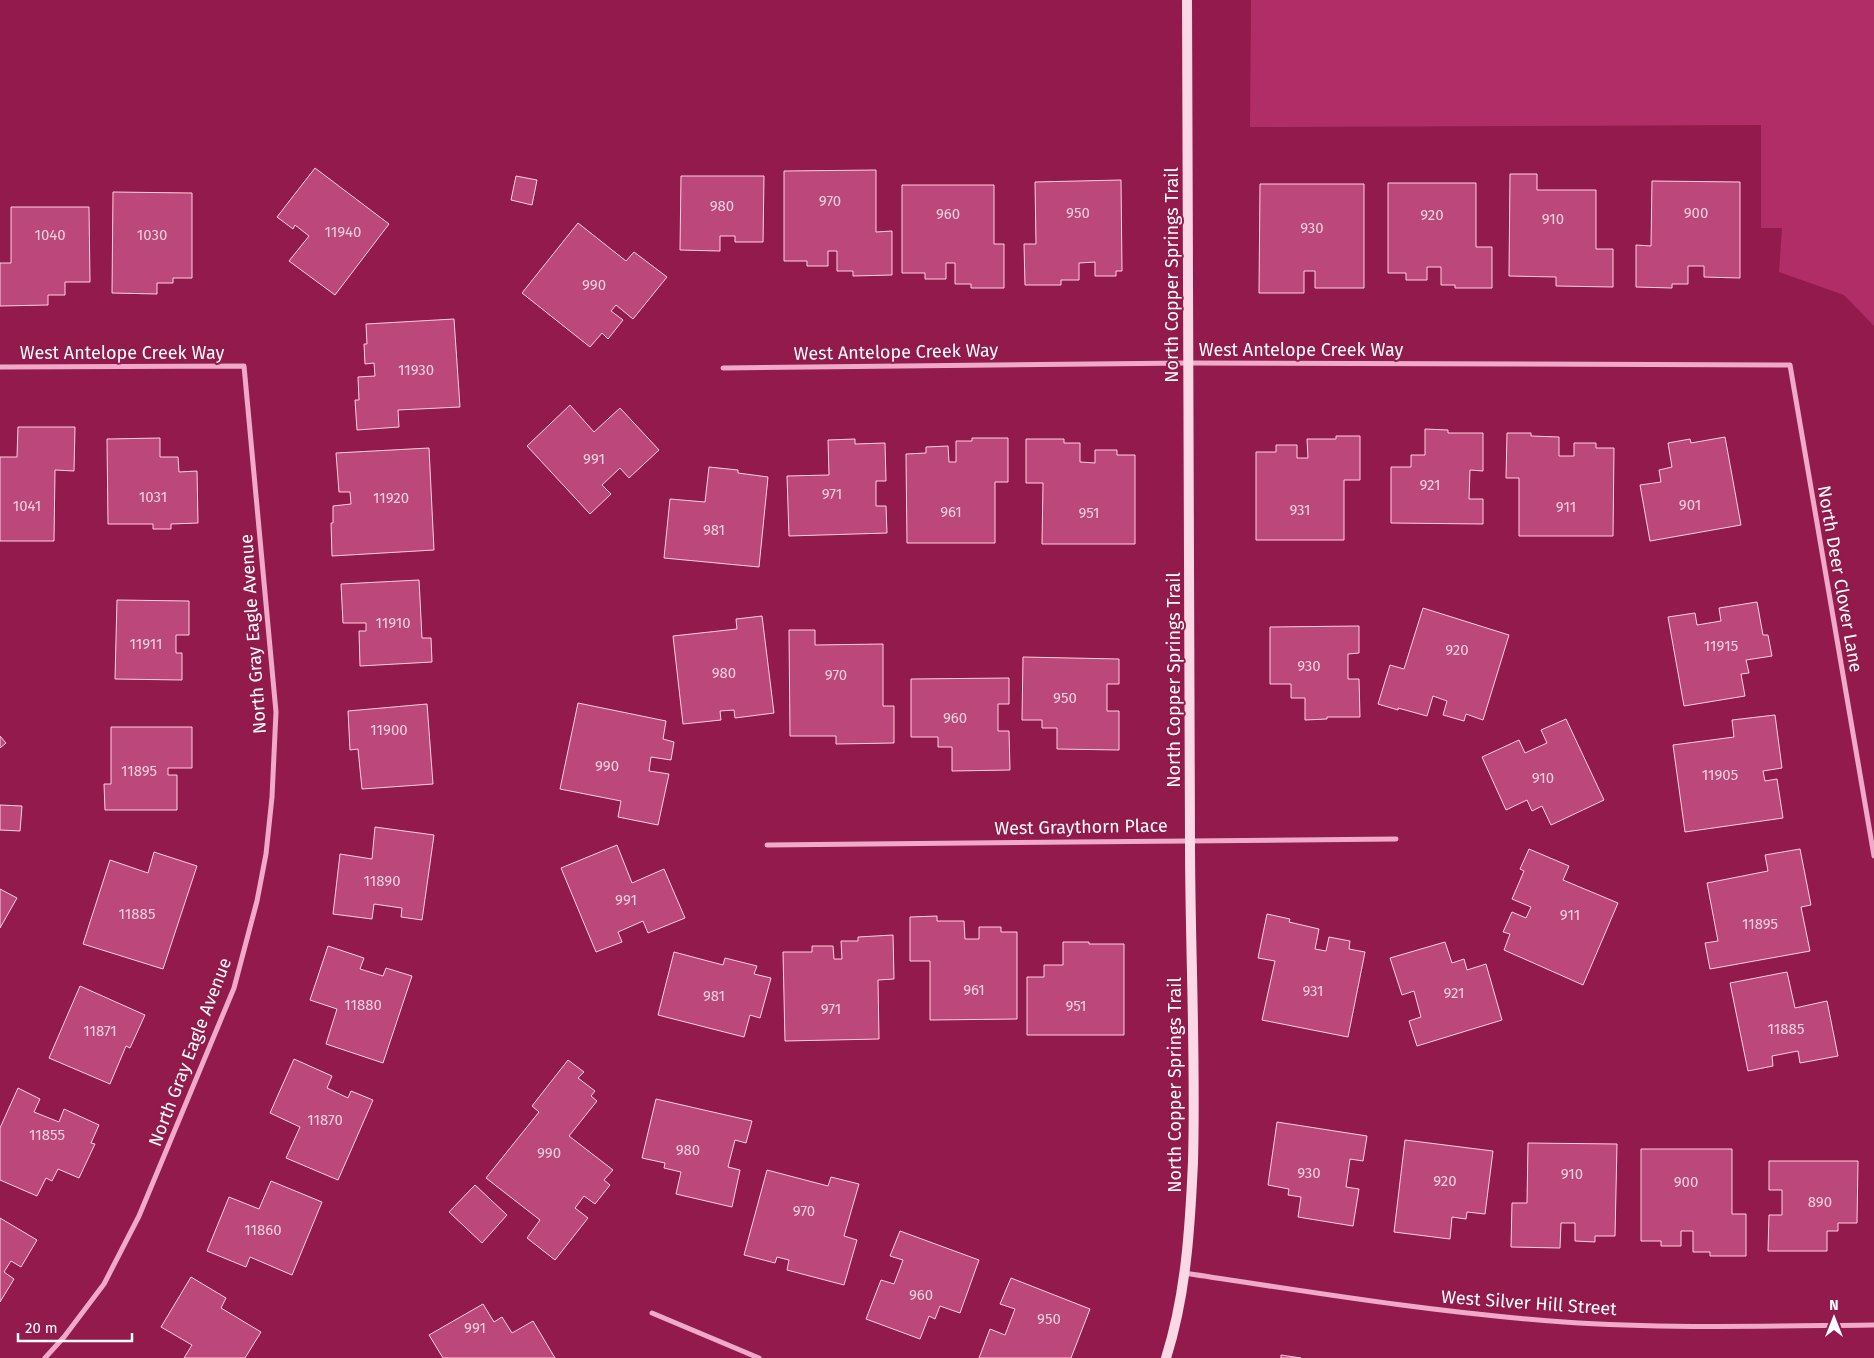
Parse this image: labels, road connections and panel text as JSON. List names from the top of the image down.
{
  "streets": {
    "street": [
      "North Copper Springs Trail",
      "West Antelope Creek Way",
      "North Deer Clover Lane",
      "North Gray Eagle Avenue",
      "West Graythorn Place",
      "West Silver Hill Street"
    ]
  },
  "crossings": [
    ["North Copper Springs Trail", "West Antelope Creek Way"],
    ["North Copper Springs Trail", "West Graythorn Place"],
    ["North Copper Springs Trail", "West Silver Hill Street"],
    ["West Antelope Creek Way", "North Deer Clover Lane"],
    ["West Antelope Creek Way", "North Gray Eagle Avenue"]
  ],
  "house_numbers": [
    "970",
    "980",
    "950",
    "900",
    "960",
    "920",
    "910",
    "930",
    "11940",
    "1040",
    "1030",
    "990",
    "11930",
    "991",
    "921",
    "971",
    "1031",
    "11920",
    "901",
    "1041",
    "911",
    "931",
    "961",
    "951",
    "981",
    "11910",
    "11911",
    "11915",
    "920",
    "930",
    "980",
    "970",
    "950",
    "960",
    "11900",
    "990",
    "11895",
    "11905",
    "910",
    "11890",
    "991",
    "11885",
    "911",
    "11895",
    "961",
    "931",
    "921",
    "981",
    "11880",
    "951",
    "971",
    "11885",
    "11871",
    "11870",
    "11855",
    "980",
    "990",
    "930",
    "910",
    "920",
    "900",
    "890",
    "970",
    "11860",
    "960",
    "950",
    "991"
  ],
  "scale_bar": "20 m",
  "north": "top"
}
